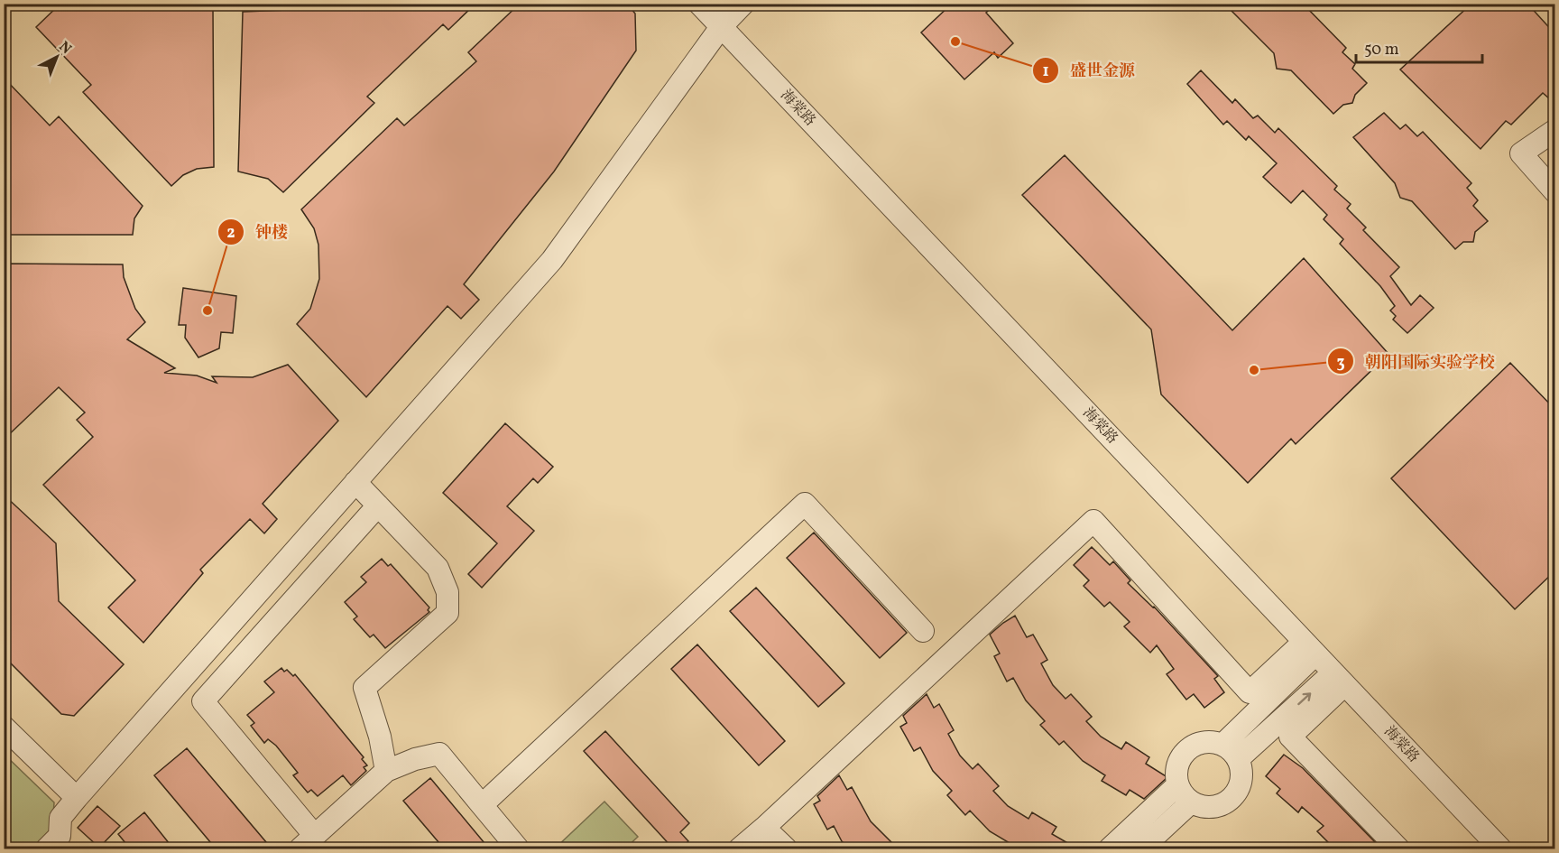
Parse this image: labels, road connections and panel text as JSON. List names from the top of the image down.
{
  "streets": {
    "street": ["海棠路"]
  },
  "places": ["盛世金源", "钟楼", "朝阳国际实验学校"],
  "scale_bar": "50 m",
  "north": "top right"
}
